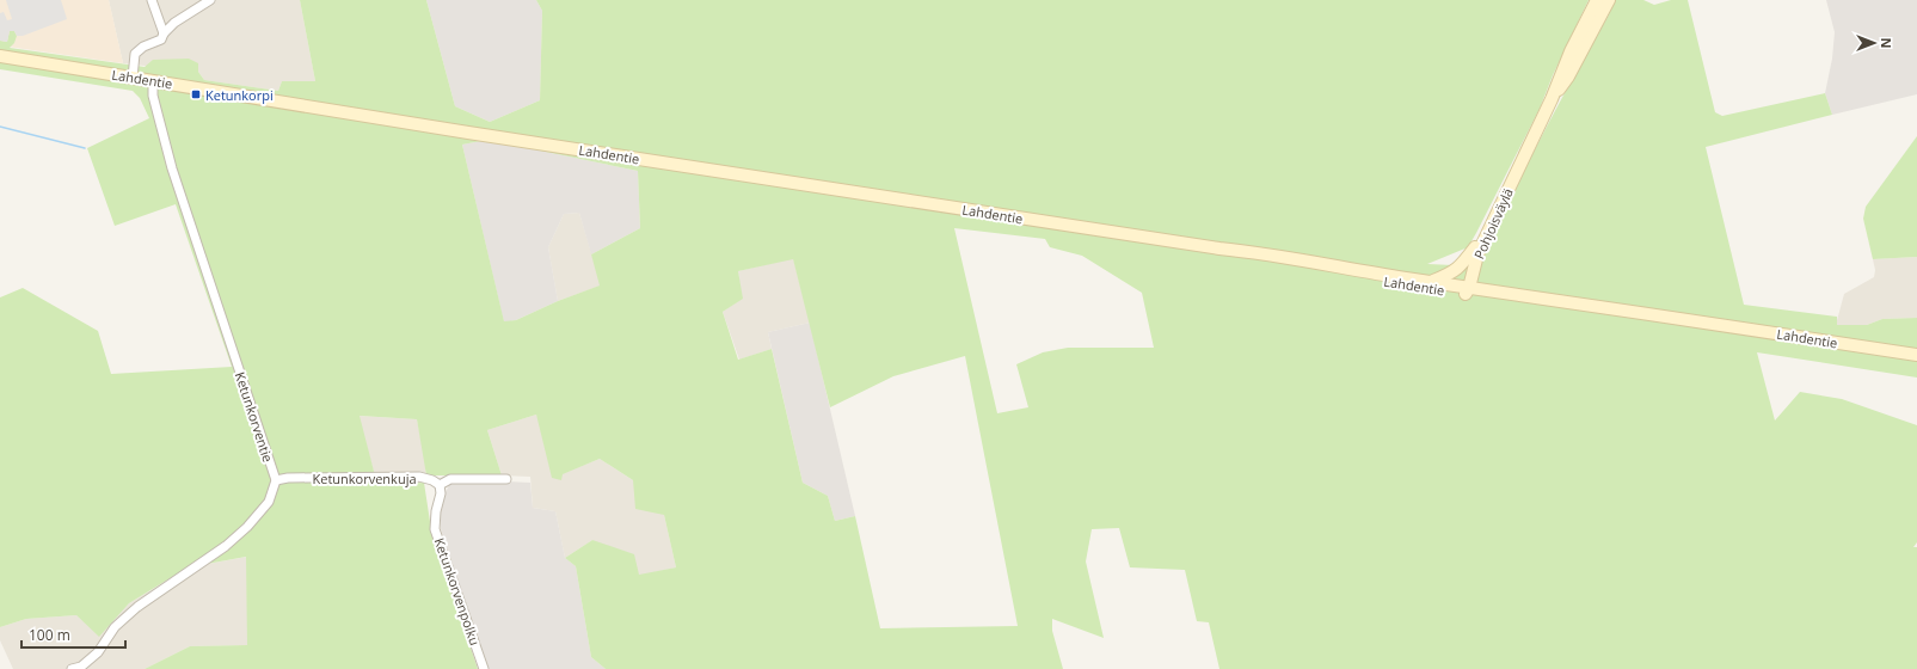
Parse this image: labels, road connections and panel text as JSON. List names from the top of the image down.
{
  "streets": {
    "main road": ["Lahdentie", "Pohjoisväylä"],
    "street": ["Ketunkorventie", "Ketunkorvenkuja", "Ketunkorvenpolku"]
  },
  "crossings": [
    ["Lahdentie", "Pohjoisväylä"],
    ["Lahdentie", "Ketunkorventie"],
    ["Ketunkorventie", "Ketunkorvenkuja"],
    ["Ketunkorvenkuja", "Ketunkorvenpolku"]
  ],
  "places": {
    "transit": ["Ketunkorpi"]
  },
  "scale_bar": "100 m",
  "north": "right"
}
